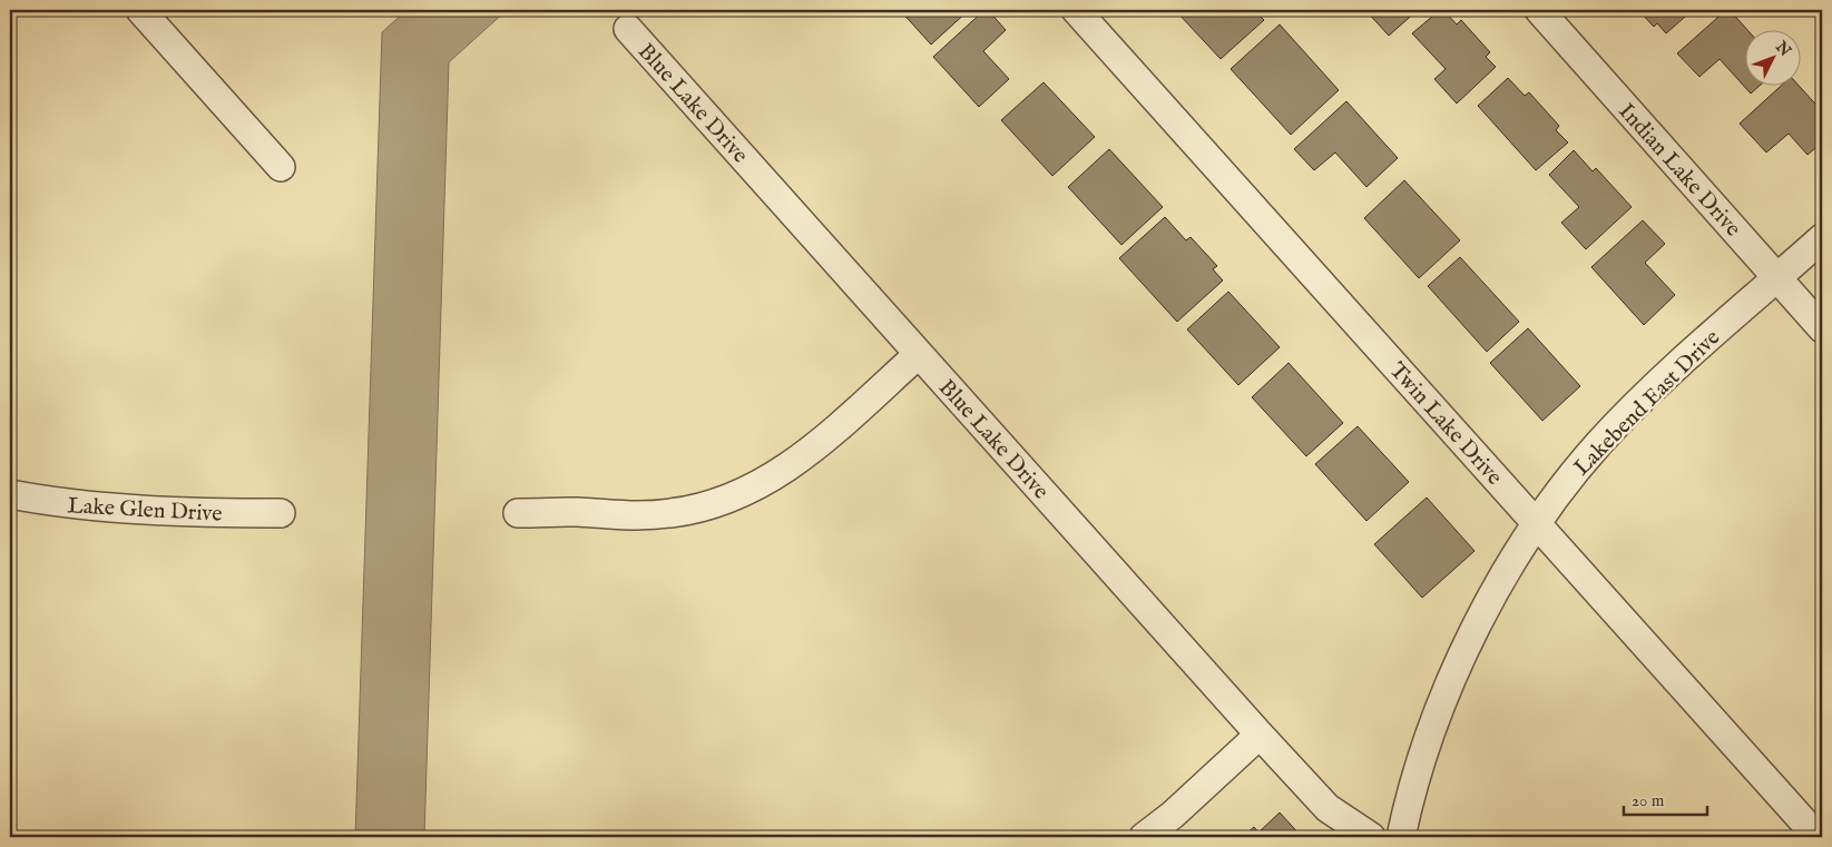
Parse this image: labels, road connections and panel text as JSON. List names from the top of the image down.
{
  "streets": {
    "street": [
      "Blue Lake Drive",
      "Indian Lake Drive",
      "Lakebend East Drive",
      "Twin Lake Drive",
      "Lake Glen Drive"
    ]
  },
  "crossings": [
    ["Indian Lake Drive", "Lakebend East Drive"],
    ["Lakebend East Drive", "Twin Lake Drive"]
  ],
  "scale_bar": "20 m",
  "north": "top right"
}
